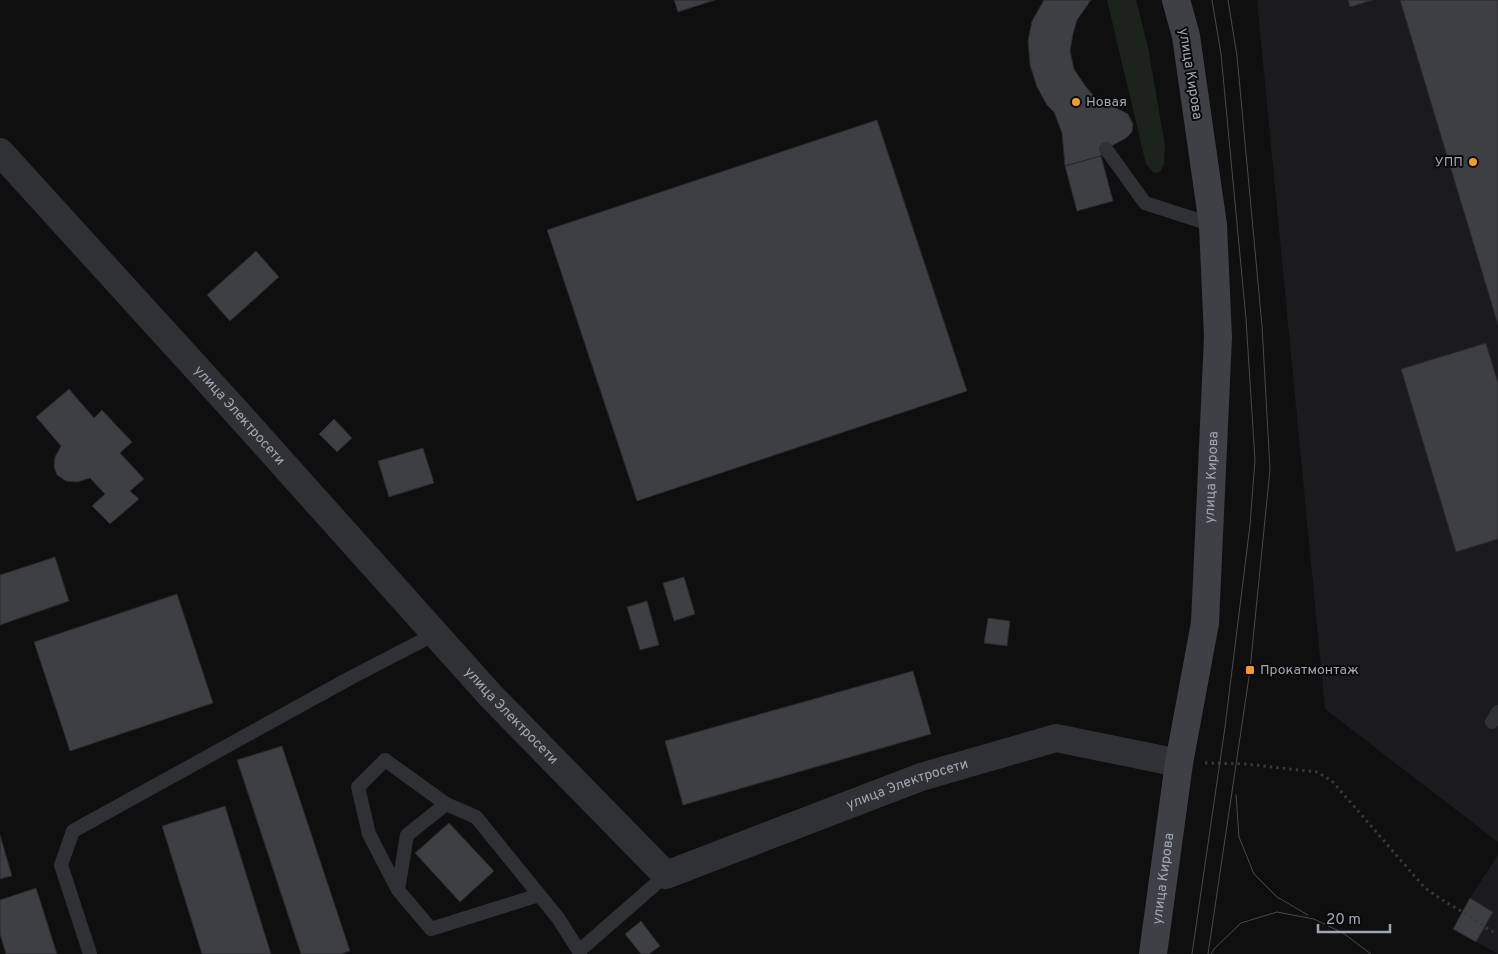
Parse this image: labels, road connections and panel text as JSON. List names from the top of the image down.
{
  "streets": {
    "main road": ["улица Кирова"],
    "street": ["улица Электросети"]
  },
  "crossings": [
    ["улица Кирова", "улица Электросети"]
  ],
  "places": {
    "other": ["Новая", "УПП"],
    "transit": ["Прокатмонтаж"]
  },
  "scale_bar": "20 m"
}
